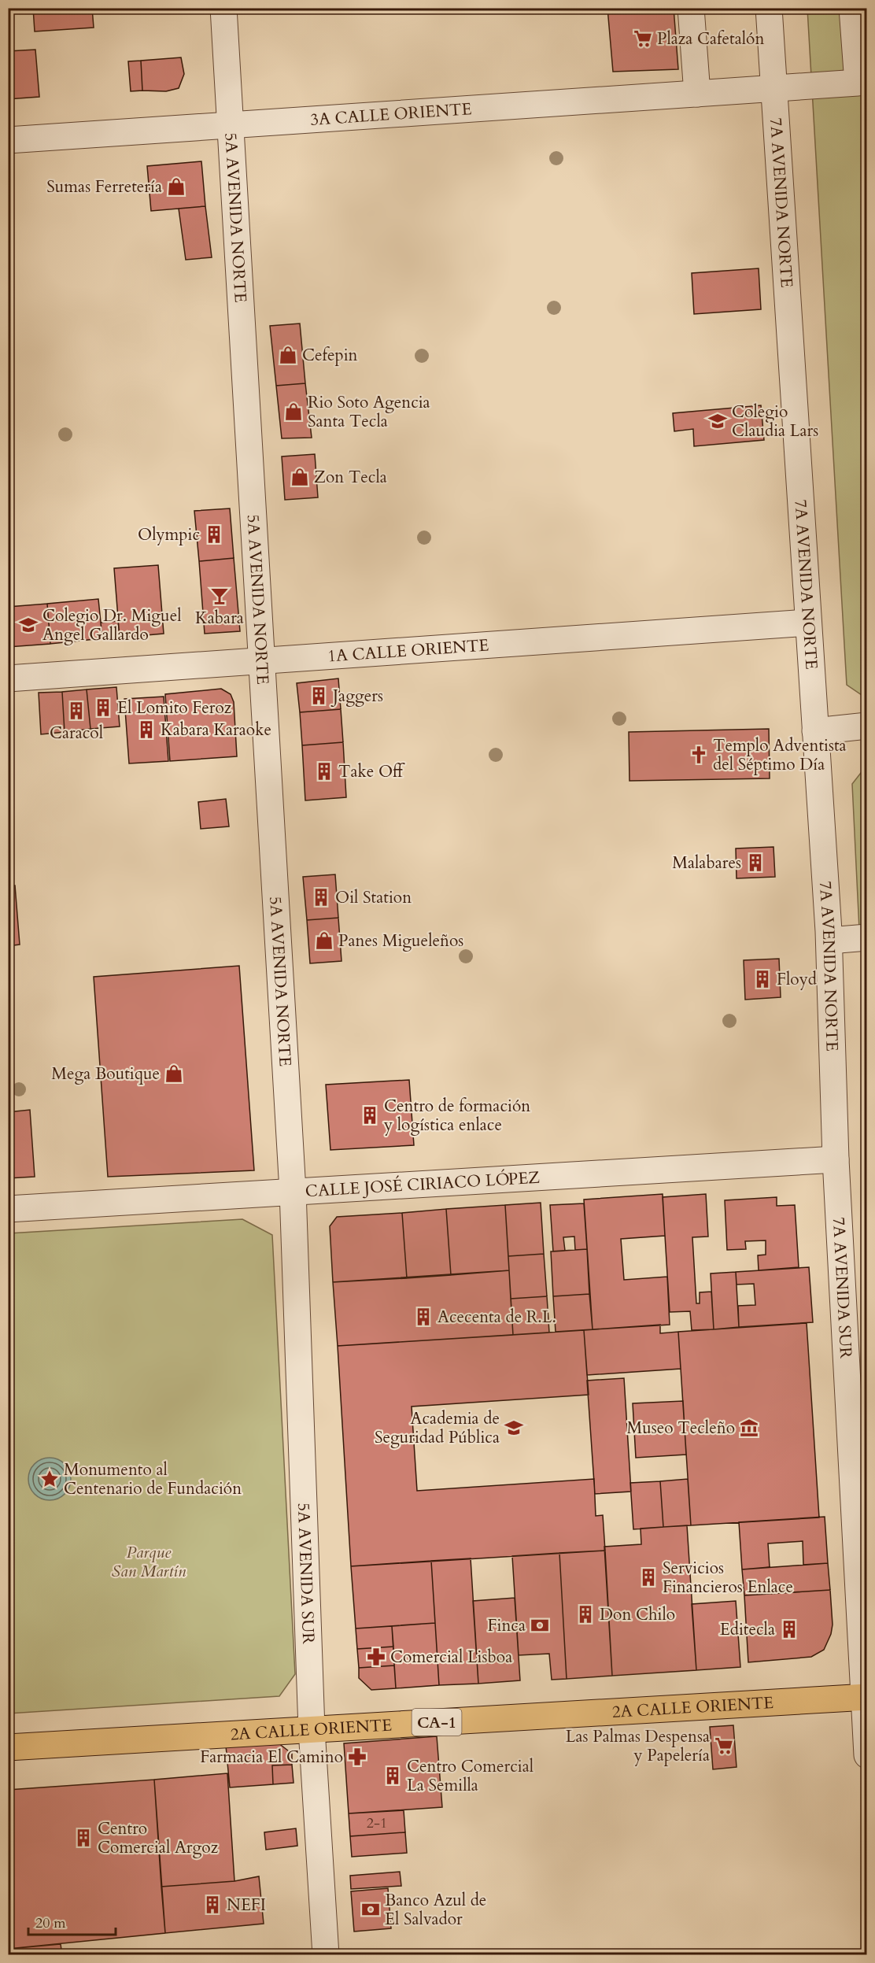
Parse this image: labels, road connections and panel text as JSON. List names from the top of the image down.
{
  "streets": {
    "main road": ["2A CALLE ORIENTE", "CA-1"],
    "street": [
      "3A CALLE ORIENTE",
      "7A AVENIDA NORTE",
      "5A AVENIDA NORTE",
      "1A CALLE ORIENTE",
      "CALLE JOSÉ CIRIACO LÓPEZ",
      "7A AVENIDA SUR",
      "5A AVENIDA SUR"
    ]
  },
  "crossings": [
    ["3A CALLE ORIENTE", "7A AVENIDA NORTE"],
    ["3A CALLE ORIENTE", "5A AVENIDA NORTE"],
    ["7A AVENIDA NORTE", "1A CALLE ORIENTE"],
    ["7A AVENIDA NORTE", "CALLE JOSÉ CIRIACO LÓPEZ"],
    ["7A AVENIDA NORTE", "7A AVENIDA SUR"],
    ["5A AVENIDA NORTE", "1A CALLE ORIENTE"],
    ["5A AVENIDA NORTE", "CALLE JOSÉ CIRIACO LÓPEZ"],
    ["5A AVENIDA NORTE", "5A AVENIDA SUR"],
    ["CALLE JOSÉ CIRIACO LÓPEZ", "7A AVENIDA SUR"],
    ["CALLE JOSÉ CIRIACO LÓPEZ", "5A AVENIDA SUR"],
    ["7A AVENIDA SUR", "2A CALLE ORIENTE"],
    ["5A AVENIDA SUR", "2A CALLE ORIENTE"]
  ],
  "parks": ["Parque San Martín"],
  "places": {
    "supermarket": ["Plaza Cafetalón", "Las Palmas Despensa y Papelería"],
    "shop": [
      "Sumas Ferretería",
      "Cefepin",
      "Rio Soto Agencia Santa Tecla",
      "Zon Tecla",
      "Panes Migueleños",
      "Mega Boutique"
    ],
    "school or university": ["Colegio Claudia Lars", "Colegio Dr. Miguel Angel Gallardo", "Academia de Seguridad Pública"],
    "building": [
      "Olympic",
      "Jaggers",
      "El Lomito Feroz",
      "Caracol",
      "Kabara Karaoke",
      "Take Off",
      "Malabares",
      "Oil Station",
      "Floyd",
      "Centro de formación y logística enlace",
      "Acecenta de R.L.",
      "Servicios Financieros Enlace",
      "Don Chilo",
      "Editecla",
      "Centro Comercial La Semilla",
      "Centro Comercial Argoz",
      "NEFI"
    ],
    "bar": ["Kabara"],
    "church": ["Templo Adventista del Séptimo Día"],
    "museum": ["Museo Tecleño"],
    "place": ["Monumento al Centenario de Fundación"],
    "bank": ["Finca", "Banco Azul de El Salvador"],
    "pharmacy": ["Comercial Lisboa", "Farmacia El Camino"]
  },
  "house_numbers": ["2-1"],
  "scale_bar": "20 m"
}
